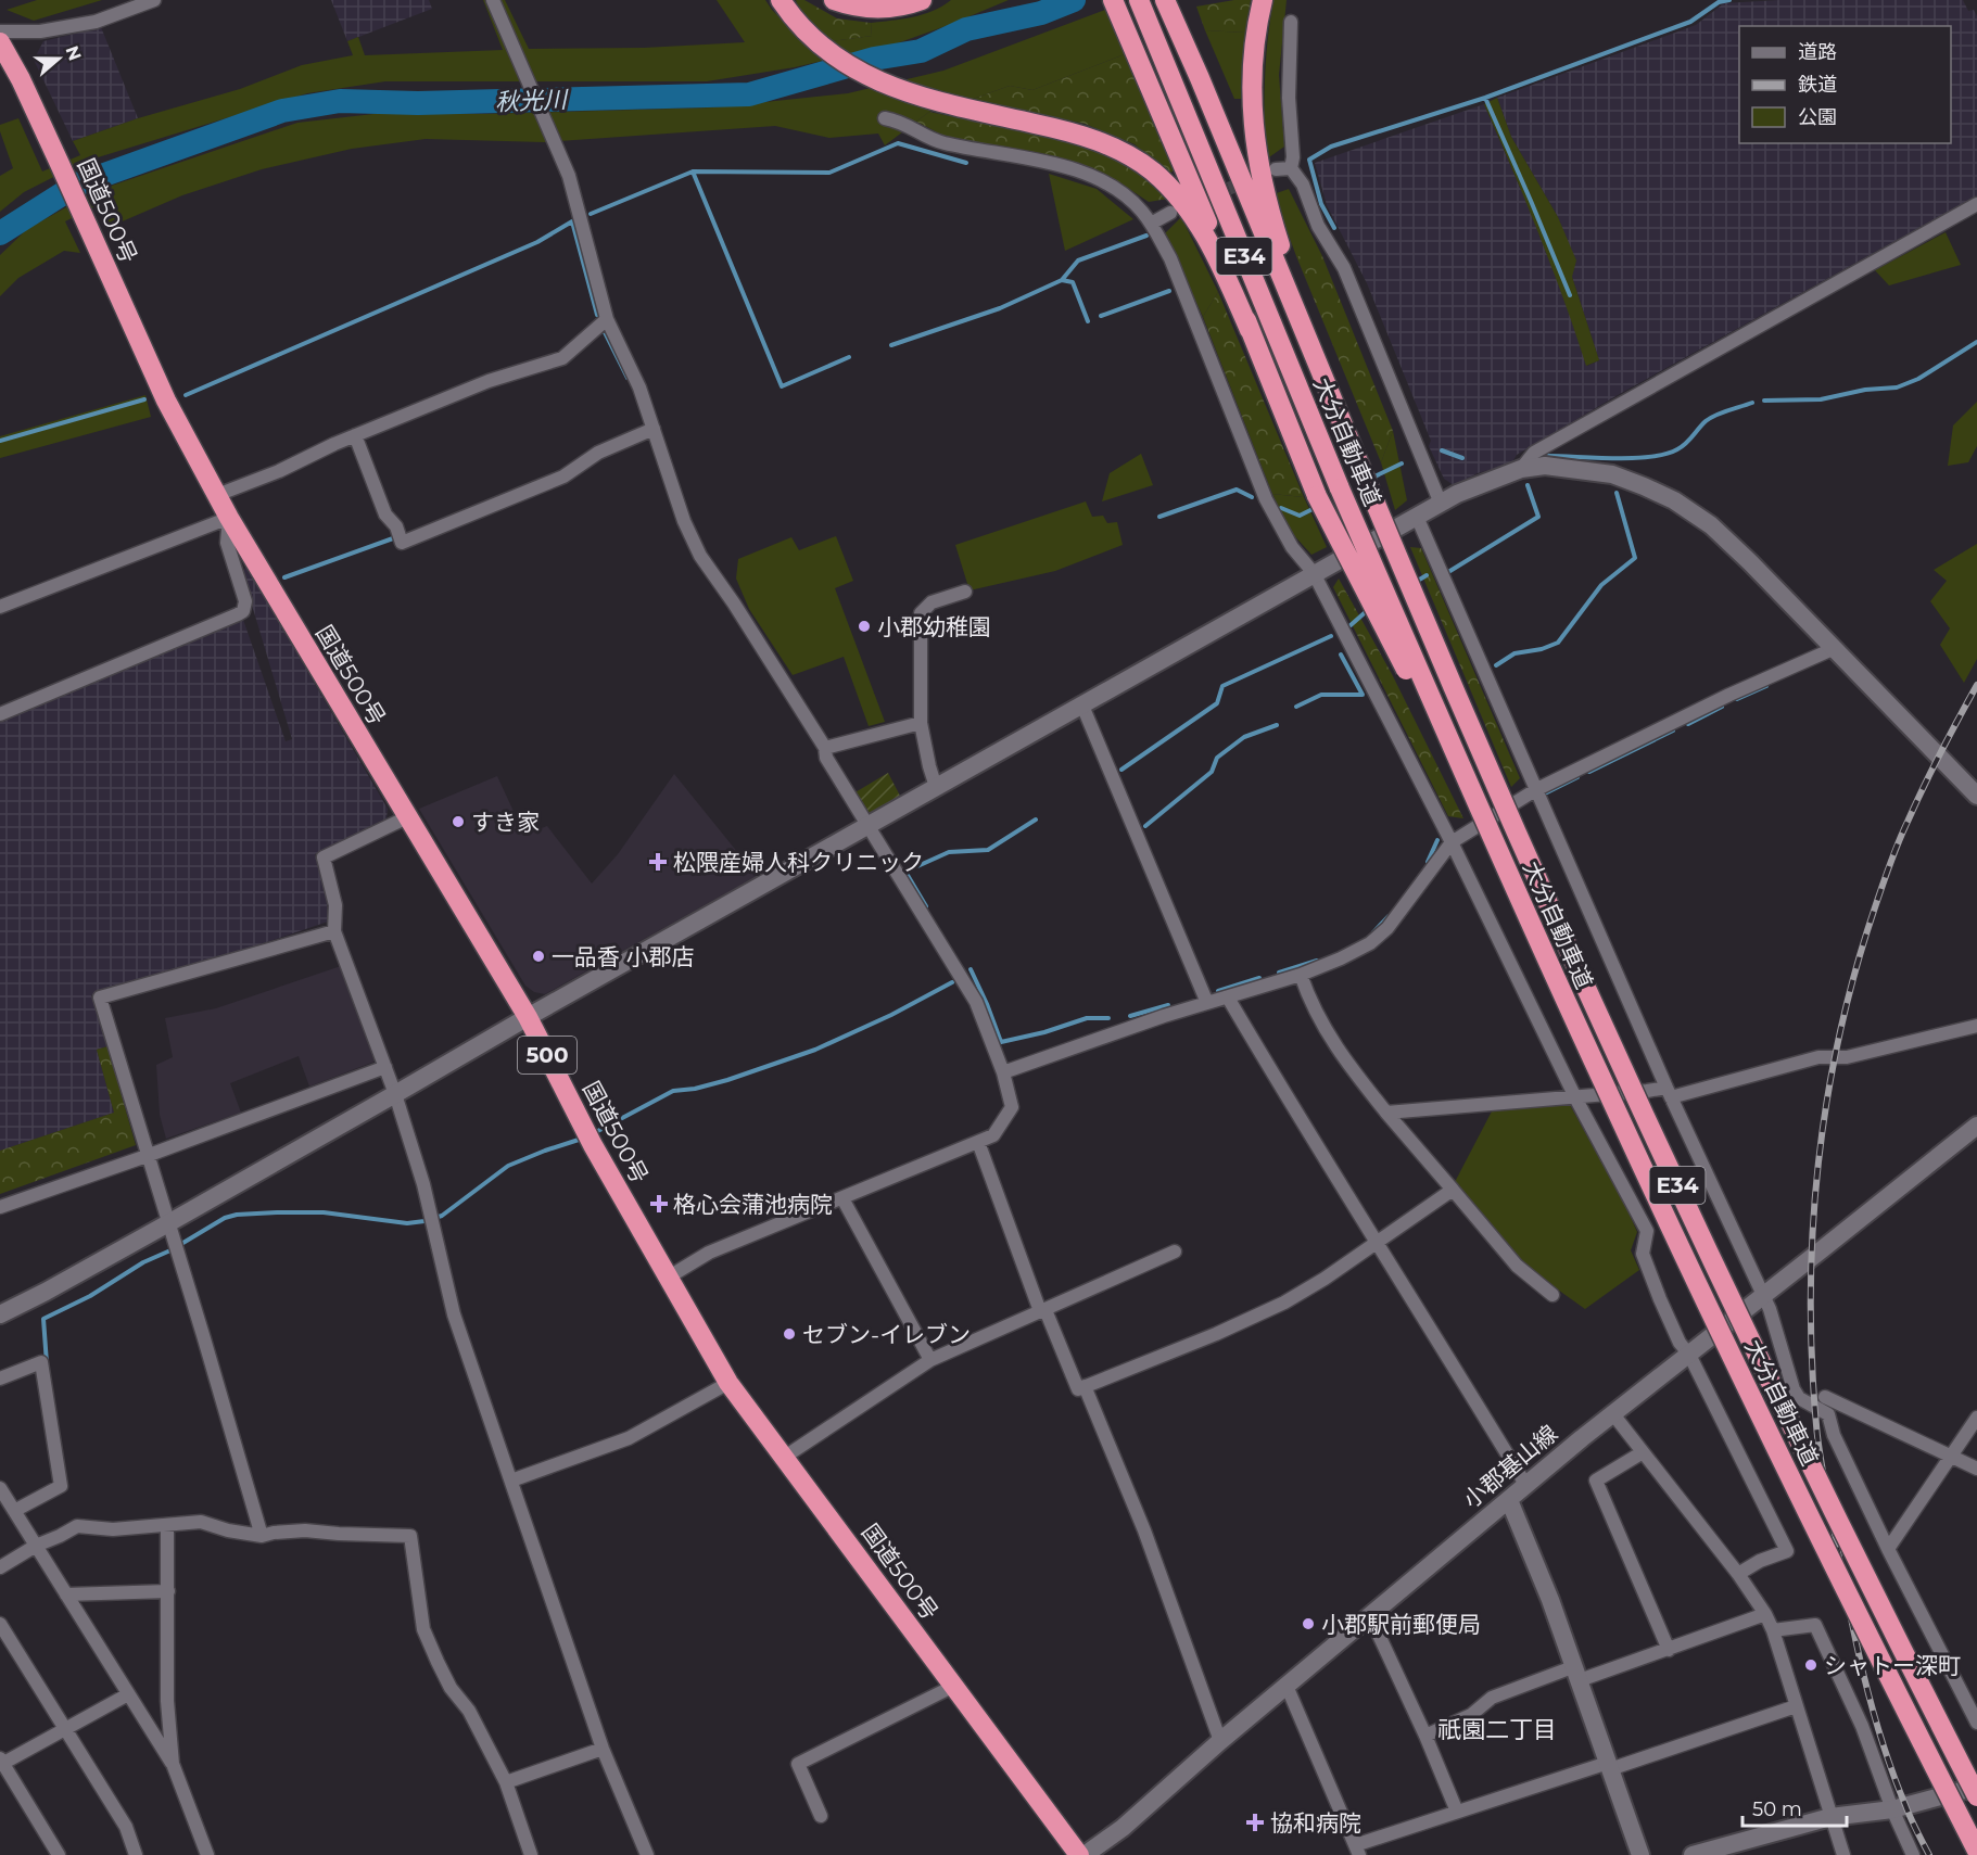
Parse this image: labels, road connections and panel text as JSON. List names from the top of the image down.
{
  "streets": {
    "highway": [
      "国道500号",
      "E34",
      "大分自動車道",
      "500"
    ],
    "street": ["小郡基山線"]
  },
  "districts": ["祇園二丁目"],
  "water": ["秋光川"],
  "places": {
    "other": [
      "小郡幼稚園",
      "すき家",
      "一品香 小郡店",
      "セブン-イレブン",
      "小郡駅前郵便局",
      "シャトー深町"
    ],
    "health": ["松隈産婦人科クリニック", "格心会蒲池病院", "協和病院"]
  },
  "legend": ["道路", "鉄道", "公園"],
  "scale_bar": "50 m",
  "north": "right"
}
